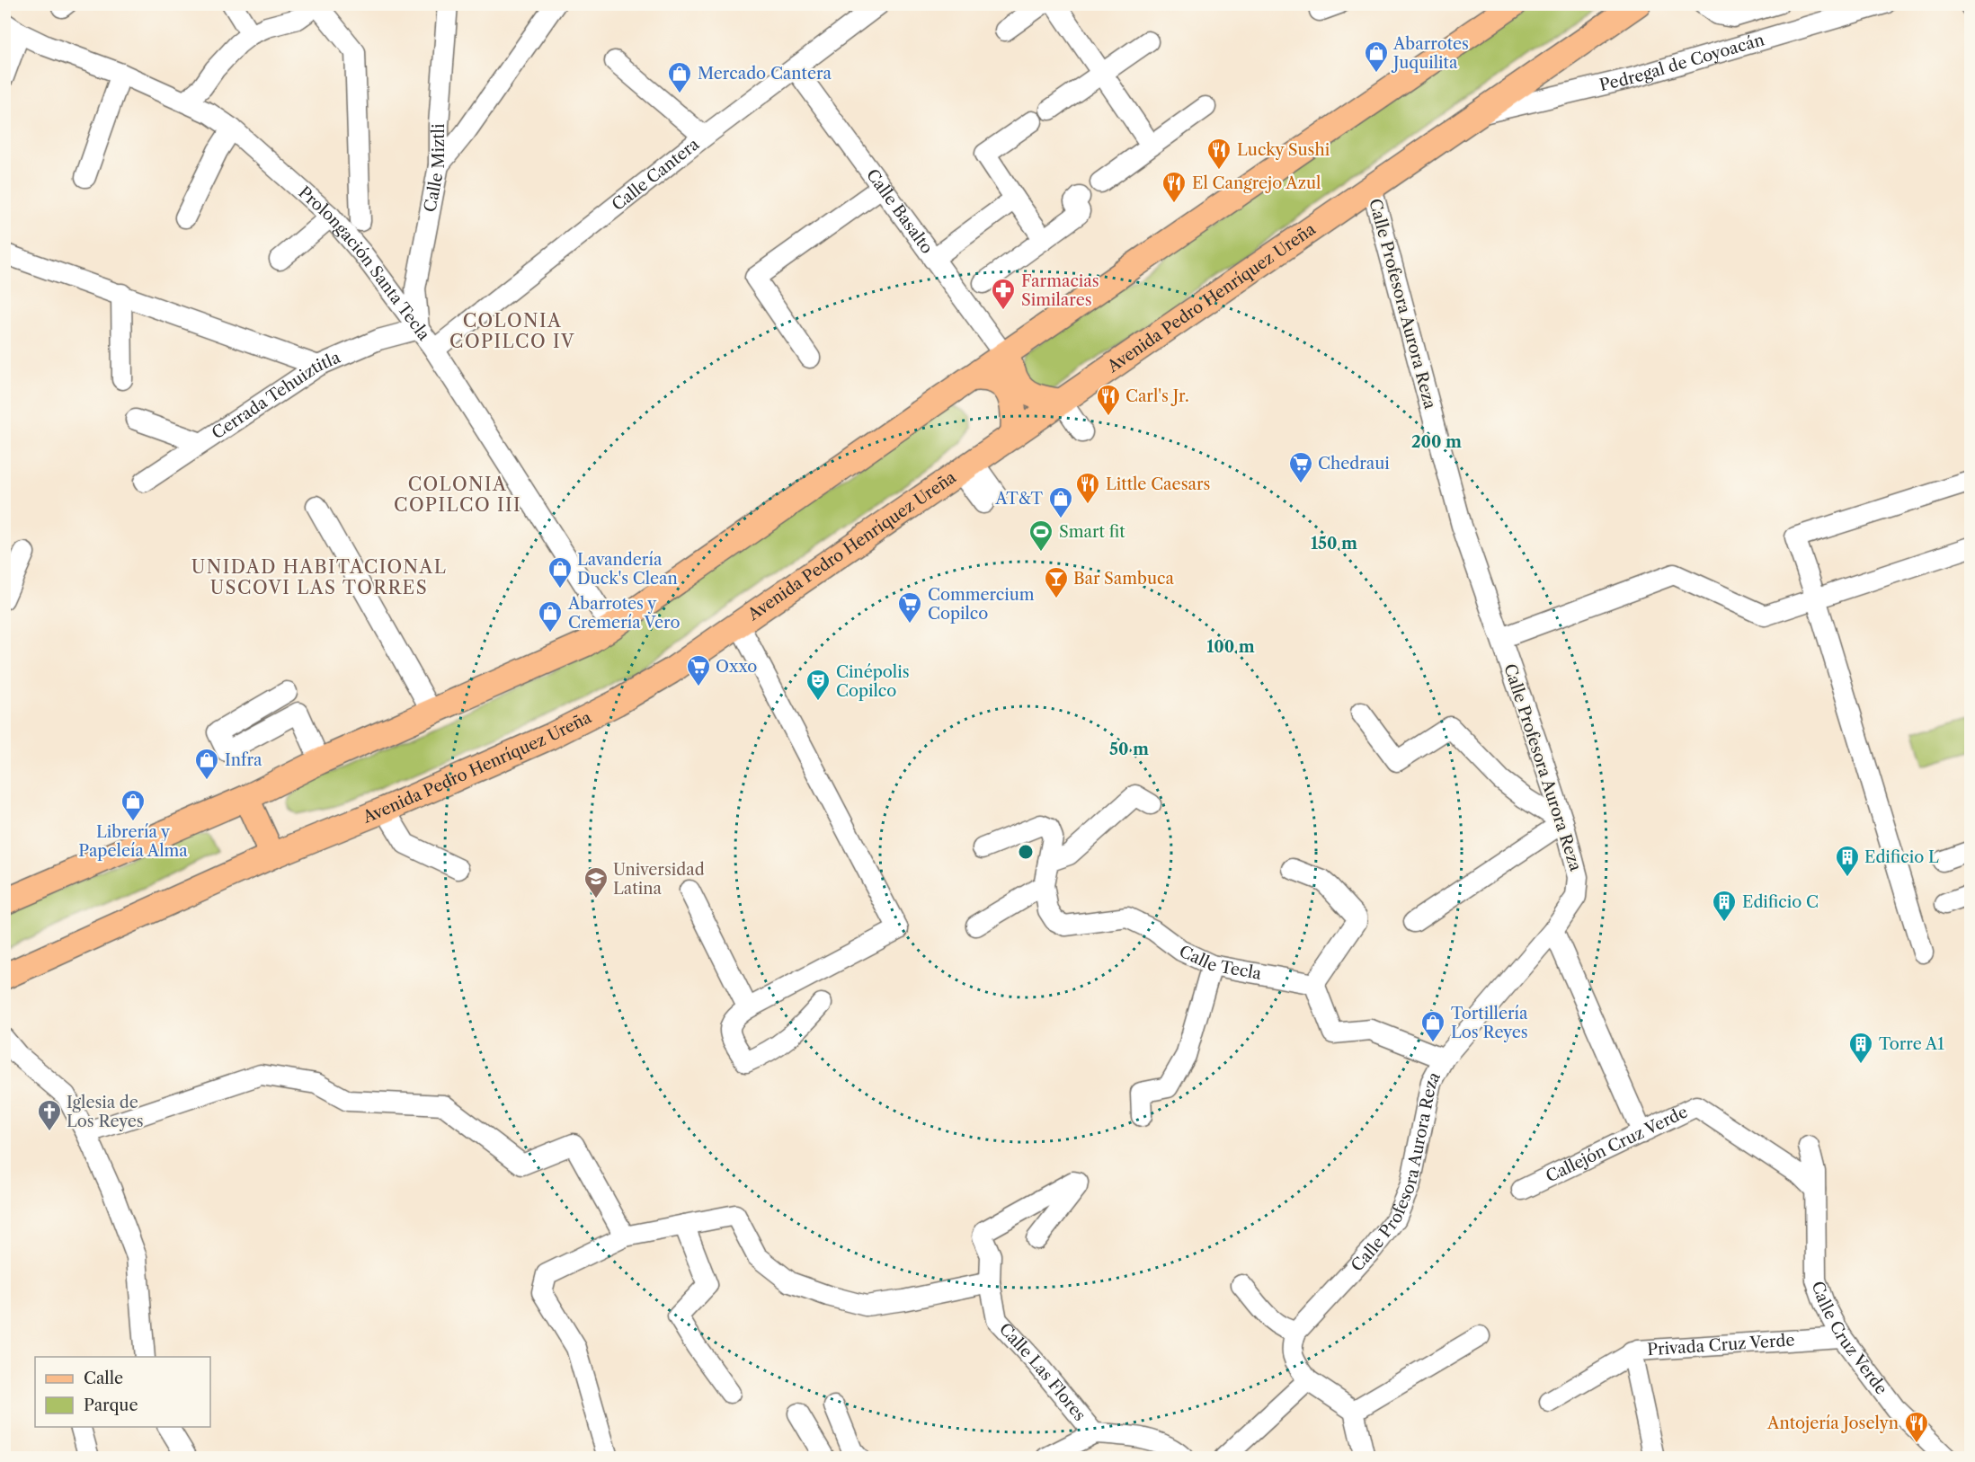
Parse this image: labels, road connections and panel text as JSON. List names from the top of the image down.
{
  "streets": {
    "main road": ["Avenida Pedro Henríquez Ureña"],
    "street": [
      "Pedregal de Coyoacán",
      "Calle Miztli",
      "Calle Cantera",
      "Calle Basalto",
      "Prolongación Santa Tecla",
      "Calle Profesora Aurora Reza",
      "Cerrada Tehuiztitla",
      "Calle Tecla",
      "Callejón Cruz Verde",
      "Calle Cruz Verde",
      "Privada Cruz Verde",
      "Calle Las Flores"
    ]
  },
  "crossings": [
    ["Pedregal de Coyoacán", "Avenida Pedro Henríquez Ureña"],
    ["Calle Miztli", "Prolongación Santa Tecla"],
    ["Calle Miztli", "Cerrada Tehuiztitla"],
    ["Calle Cantera", "Calle Basalto"],
    ["Calle Cantera", "Prolongación Santa Tecla"],
    ["Prolongación Santa Tecla", "Cerrada Tehuiztitla"],
    ["Avenida Pedro Henríquez Ureña", "Calle Profesora Aurora Reza"],
    ["Callejón Cruz Verde", "Calle Cruz Verde"],
    ["Calle Cruz Verde", "Privada Cruz Verde"]
  ],
  "districts": ["COLONIA COPILCO IV", "COLONIA COPILCO III", "UNIDAD HABITACIONAL USCOVI LAS TORRES"],
  "places": {
    "shop": [
      "Abarrotes Juquilita",
      "Mercado Cantera",
      "AT&T",
      "Lavandería Duck's Clean",
      "Abarrotes y Cremería Vero",
      "Infra",
      "Librería y Papeleía Alma",
      "Tortillería Los Reyes"
    ],
    "restaurant": [
      "Lucky Sushi",
      "El Cangrejo Azul",
      "Carl's Jr.",
      "Little Caesars",
      "Antojería Joselyn"
    ],
    "pharmacy": ["Farmacias Similares"],
    "supermarket": ["Chedraui", "Commercium Copilco", "Oxxo"],
    "sports": ["Smart fit"],
    "bar": ["Bar Sambuca"],
    "theatre": ["Cinépolis Copilco"],
    "building": ["Edificio L", "Edificio C", "Torre A1"],
    "school or university": ["Universidad Latina"],
    "church": ["Iglesia de Los Reyes"]
  },
  "legend": ["Calle", "Parque"],
  "rings": [
    "200 m",
    "150 m",
    "100 m",
    "50 m"
  ]
}
